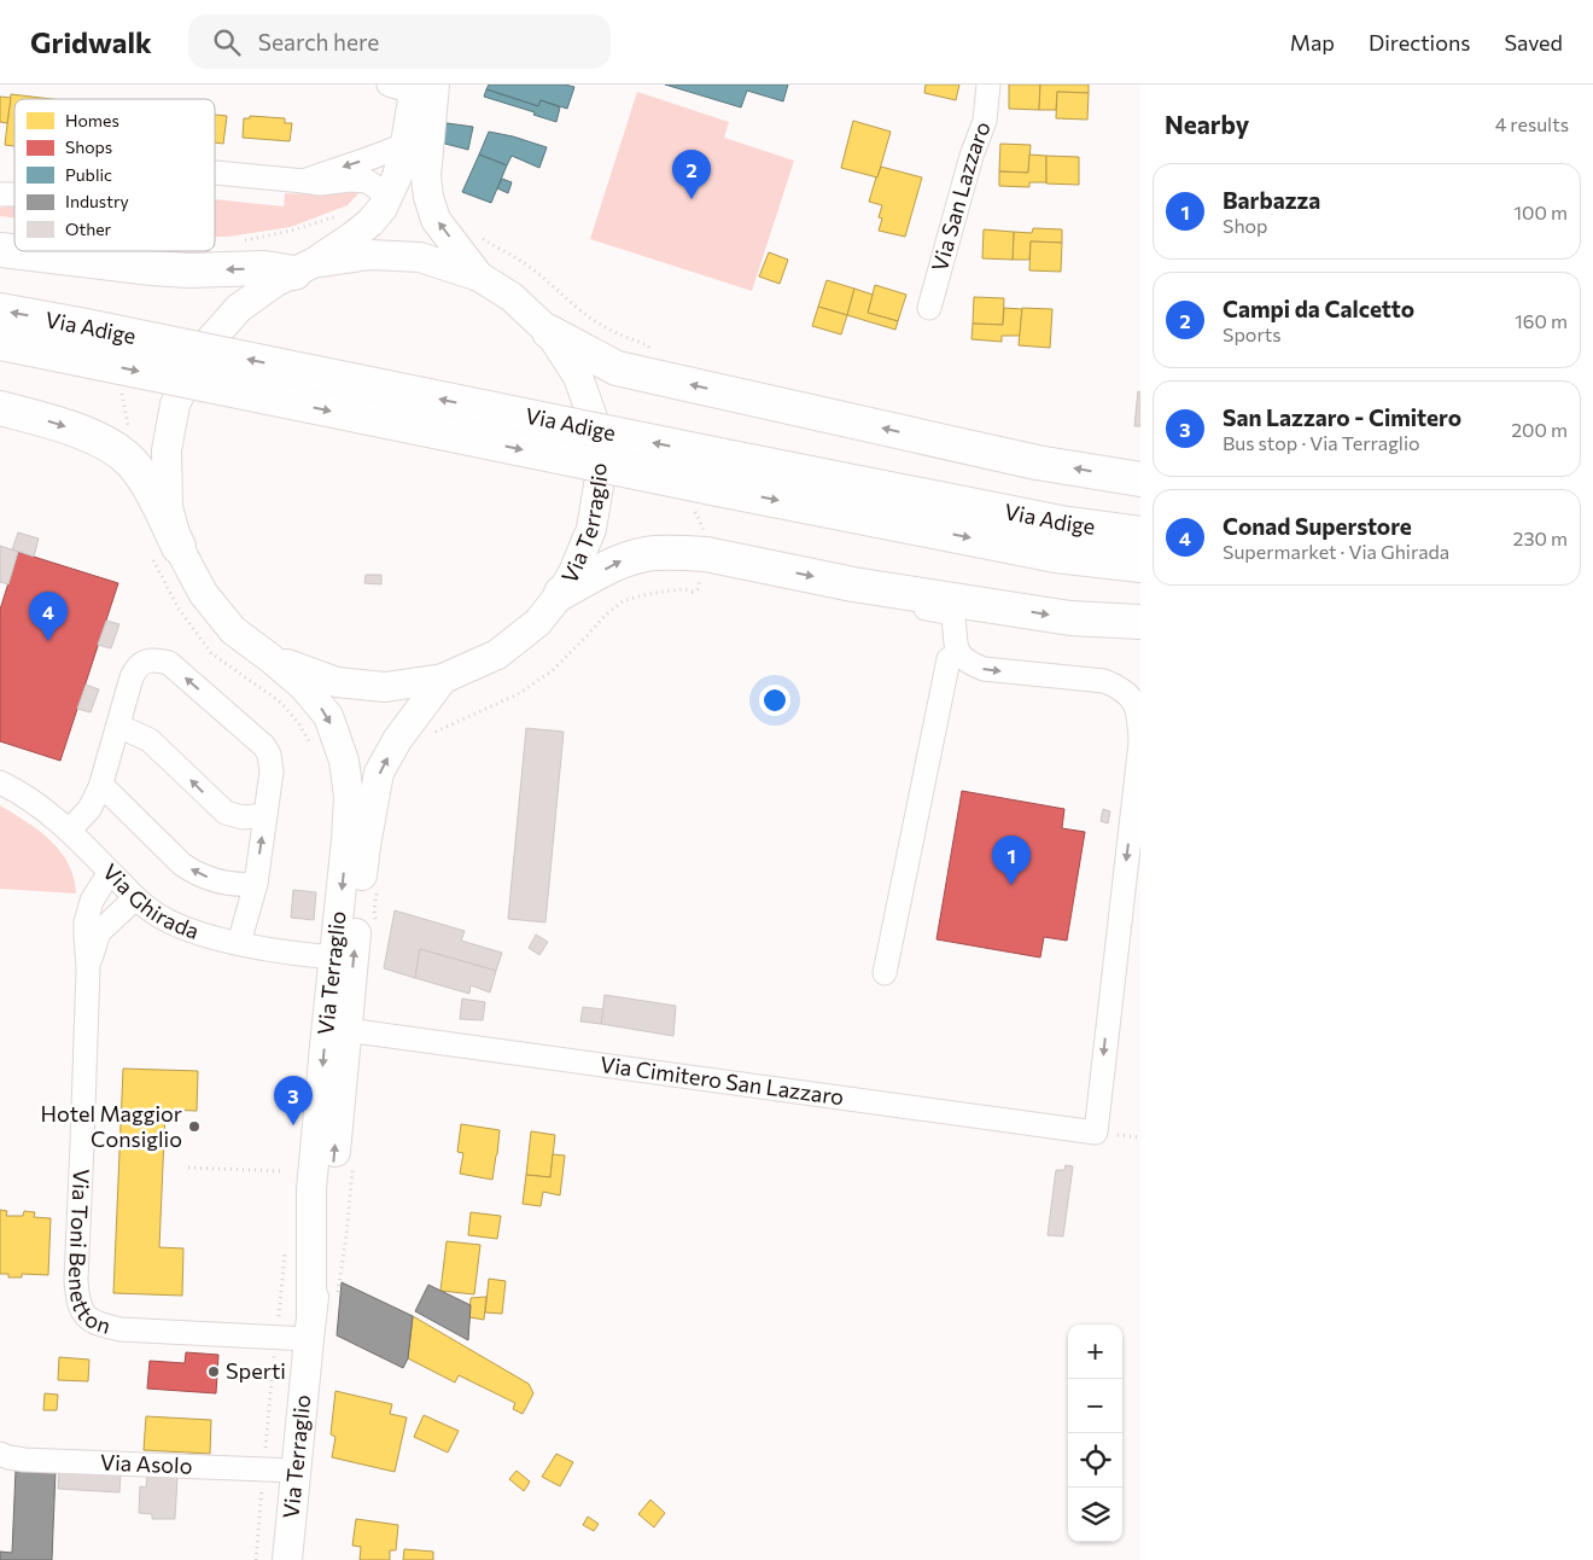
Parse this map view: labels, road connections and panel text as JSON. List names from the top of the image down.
{
  "streets": {
    "highway": ["Via Adige"],
    "main road": ["Via Terraglio"],
    "street": [
      "Via San Lazzaro",
      "Via Ghirada",
      "Via Cimitero San Lazzaro",
      "Via Toni Benetton",
      "Via Asolo"
    ]
  },
  "crossings": [
    ["Via Terraglio", "Via Ghirada"],
    ["Via Terraglio", "Via Cimitero San Lazzaro"],
    ["Via Terraglio", "Via Toni Benetton"],
    ["Via Terraglio", "Via Asolo"],
    ["Via Ghirada", "Via Toni Benetton"]
  ],
  "places": ["Hotel Maggior Consiglio", "Sperti"],
  "legend": [
    "Homes",
    "Shops",
    "Public",
    "Industry",
    "Other"
  ],
  "page": {
    "header": "Gridwalk",
    "search": "Search here",
    "nav": ["Map", "Directions", "Saved"],
    "heading": ["Nearby", "4 results"],
    "pins": [
      "2",
      "4",
      "1",
      "3"
    ],
    "list": [
      {
        "mark": "1",
        "name": "Barbazza",
        "note": "Shop",
        "value": "100 m"
      },
      {
        "mark": "2",
        "name": "Campi da Calcetto",
        "note": "Sports",
        "value": "160 m"
      },
      {
        "mark": "3",
        "name": "San Lazzaro - Cimitero",
        "note": "Bus stop · Via Terraglio",
        "value": "200 m"
      },
      {
        "mark": "4",
        "name": "Conad Superstore",
        "note": "Supermarket · Via Ghirada",
        "value": "230 m"
      }
    ],
    "map_buttons": ["+", "−"]
  }
}
